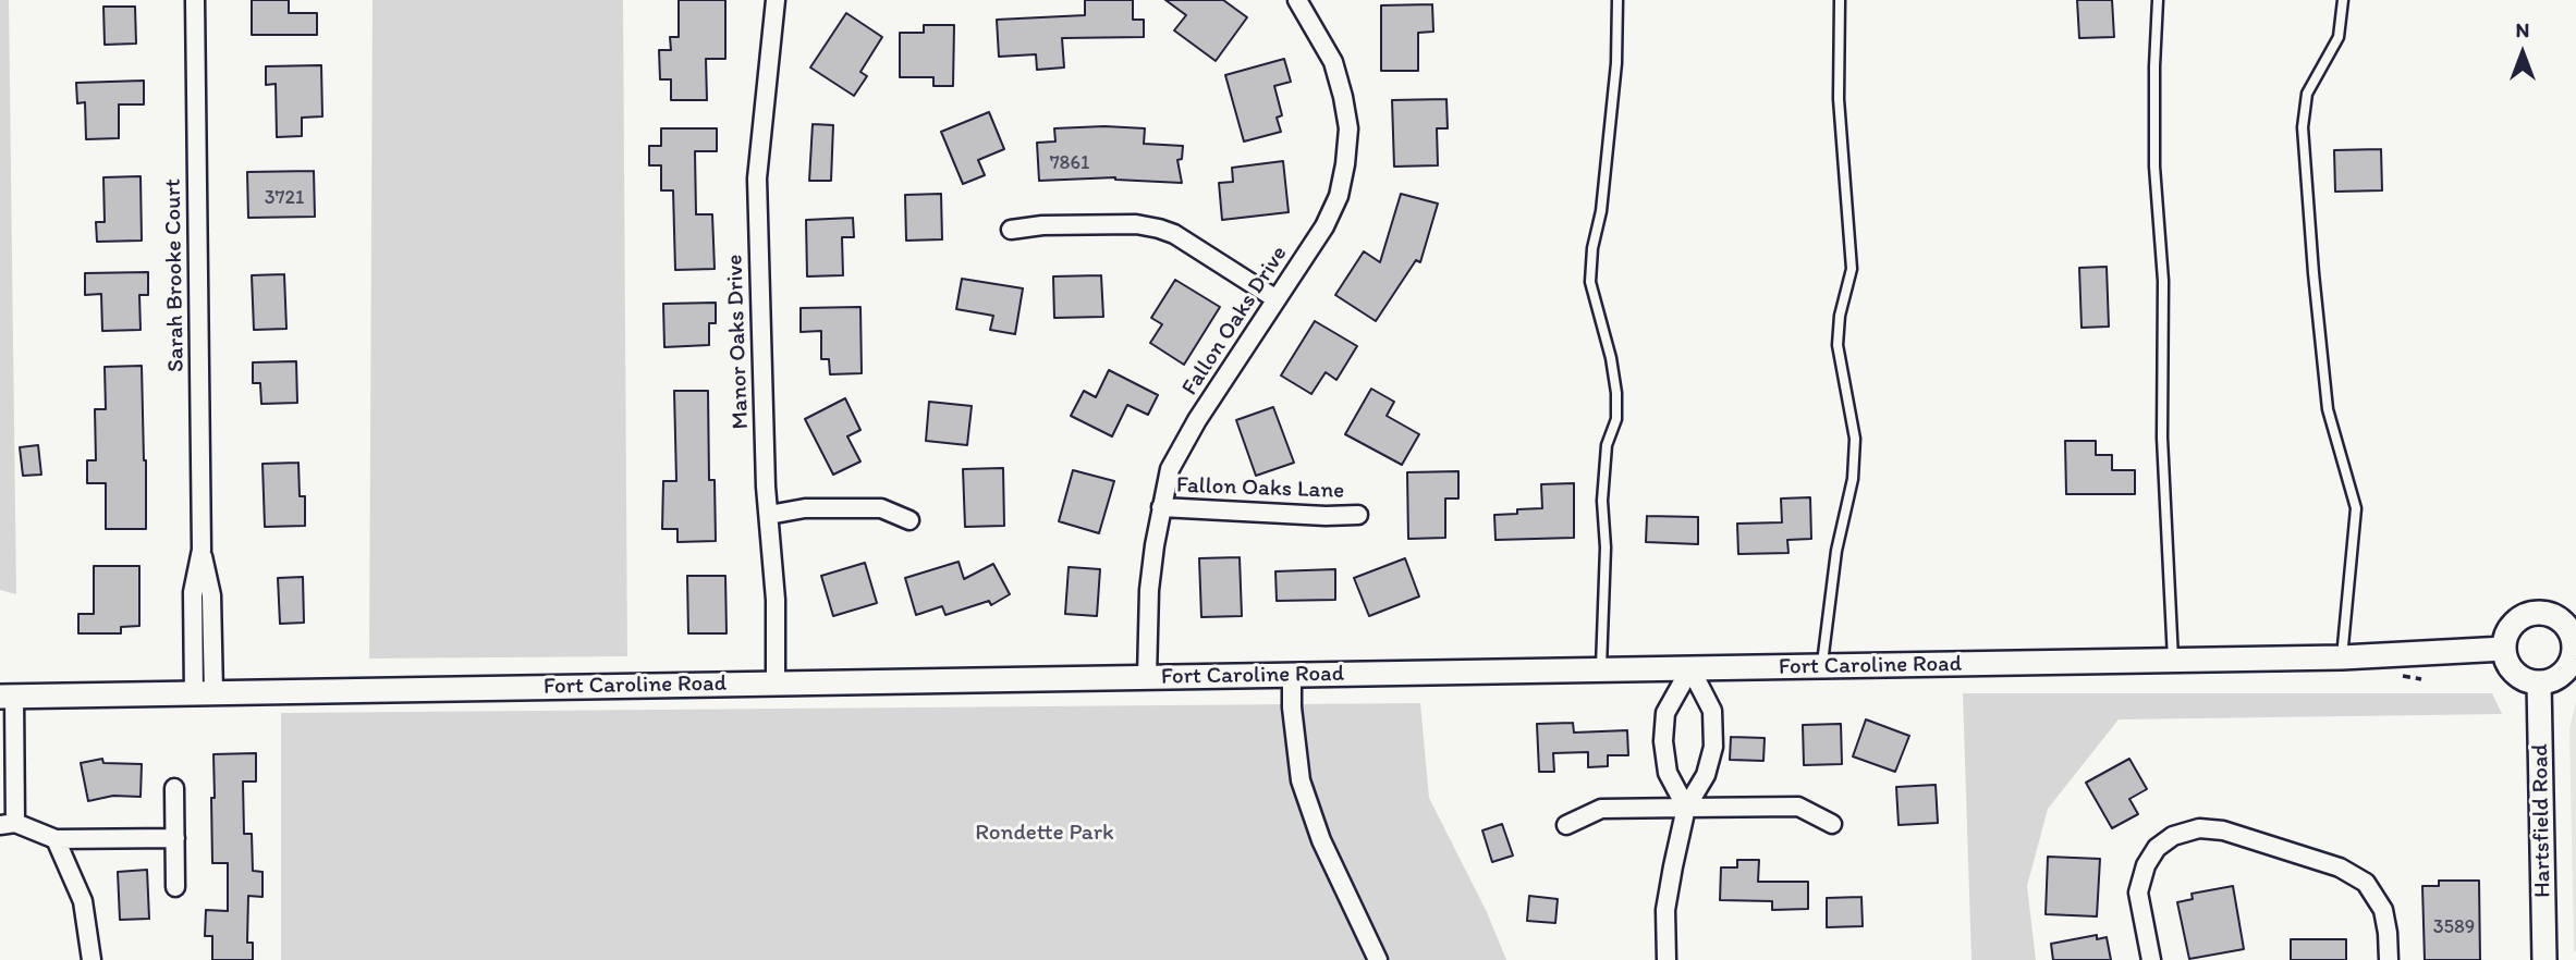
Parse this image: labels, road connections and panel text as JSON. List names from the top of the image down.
{
  "streets": {
    "street": [
      "Sarah Brooke Court",
      "Fallon Oaks Drive",
      "Manor Oaks Drive",
      "Fallon Oaks Lane",
      "Fort Caroline Road",
      "Hartsfield Road"
    ]
  },
  "crossings": [
    ["Sarah Brooke Court", "Fort Caroline Road"],
    ["Fallon Oaks Drive", "Fallon Oaks Lane"],
    ["Fallon Oaks Drive", "Fort Caroline Road"],
    ["Manor Oaks Drive", "Fort Caroline Road"],
    ["Fort Caroline Road", "Hartsfield Road"]
  ],
  "parks": ["Rondette Park"],
  "house_numbers": ["7861", "3721", "3589"],
  "north": "top"
}
